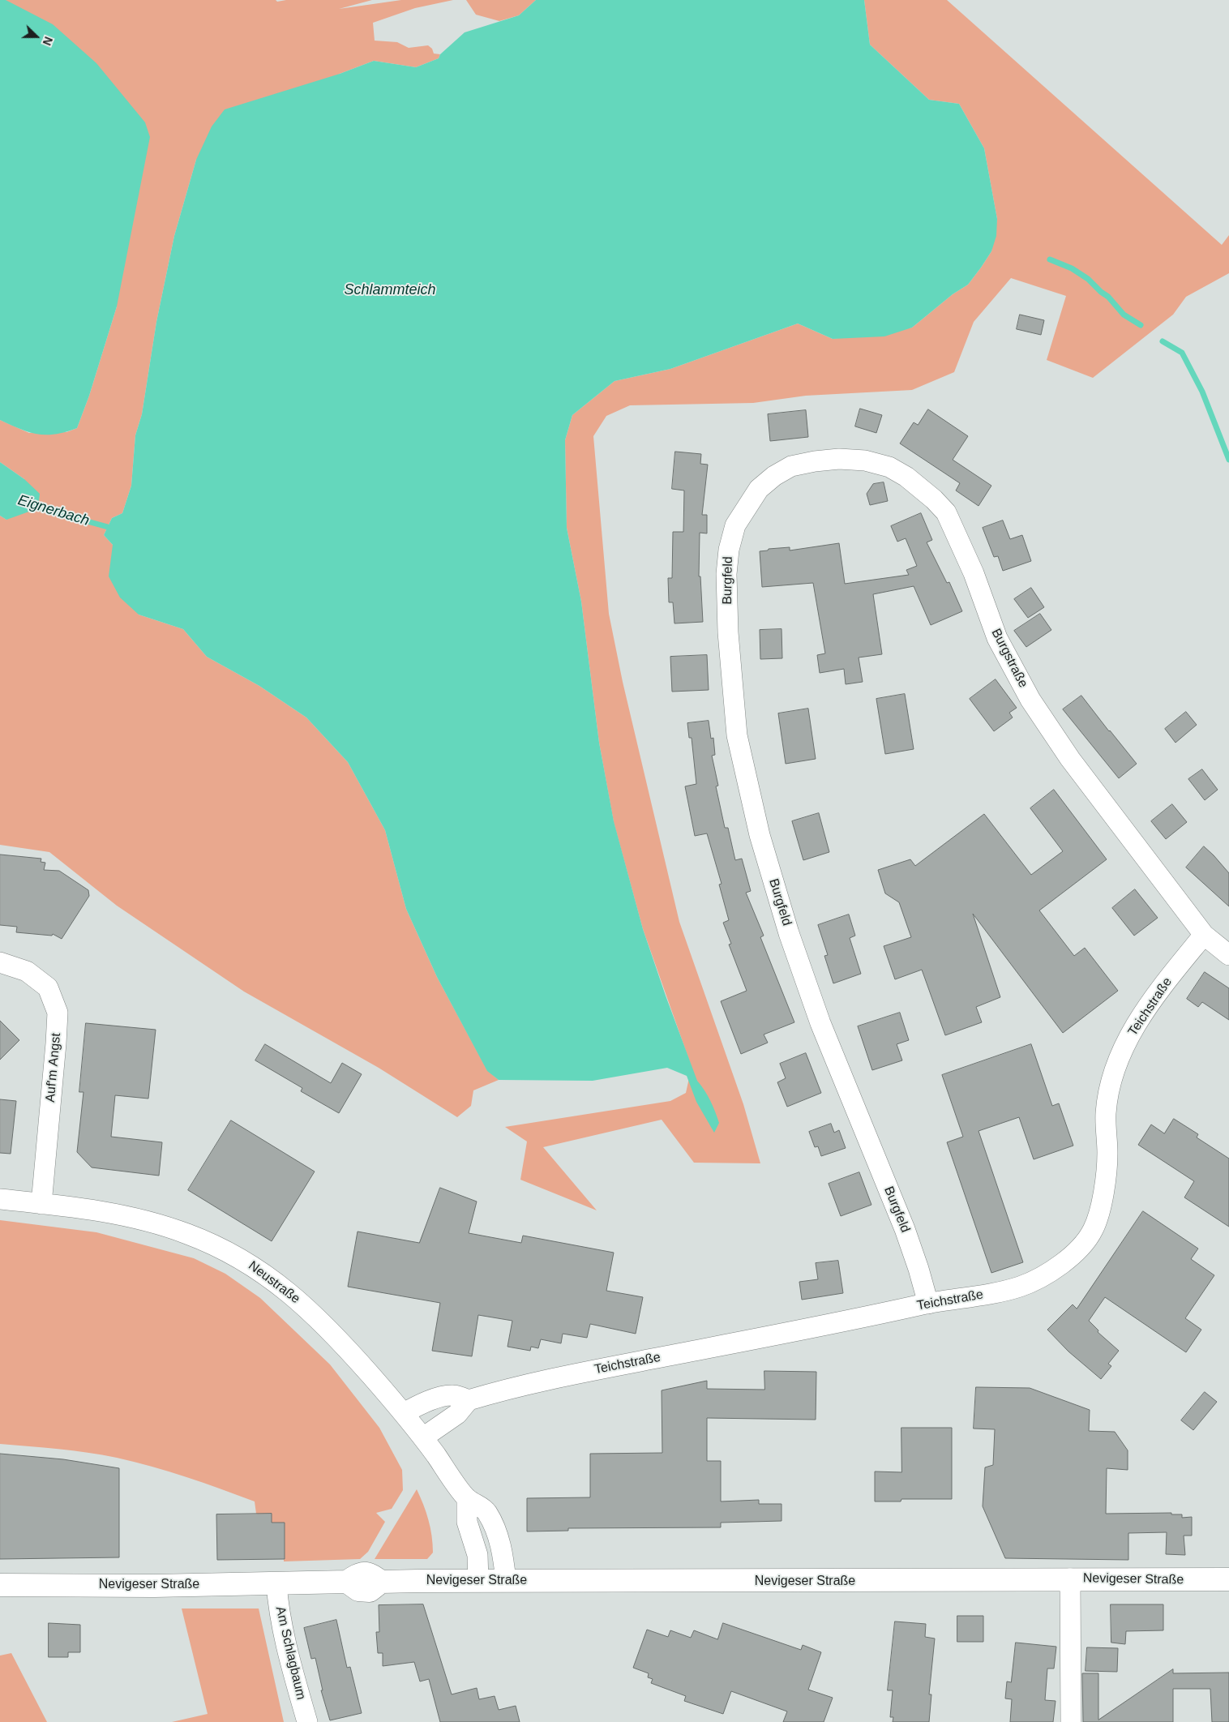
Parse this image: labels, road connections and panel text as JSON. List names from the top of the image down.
{
  "streets": {
    "main road": ["Nevigeser Straße"],
    "street": [
      "Burgfeld",
      "Burgstraße",
      "Teichstraße",
      "Auf'm Angst",
      "Neustraße",
      "Am Schlagbaum"
    ]
  },
  "crossings": [
    ["Burgfeld", "Burgstraße"],
    ["Burgfeld", "Teichstraße"],
    ["Burgstraße", "Teichstraße"],
    ["Teichstraße", "Neustraße"],
    ["Auf'm Angst", "Neustraße"],
    ["Neustraße", "Nevigeser Straße"],
    ["Nevigeser Straße", "Am Schlagbaum"]
  ],
  "water": ["Schlammteich", "Eignerbach"],
  "north": "right"
}
